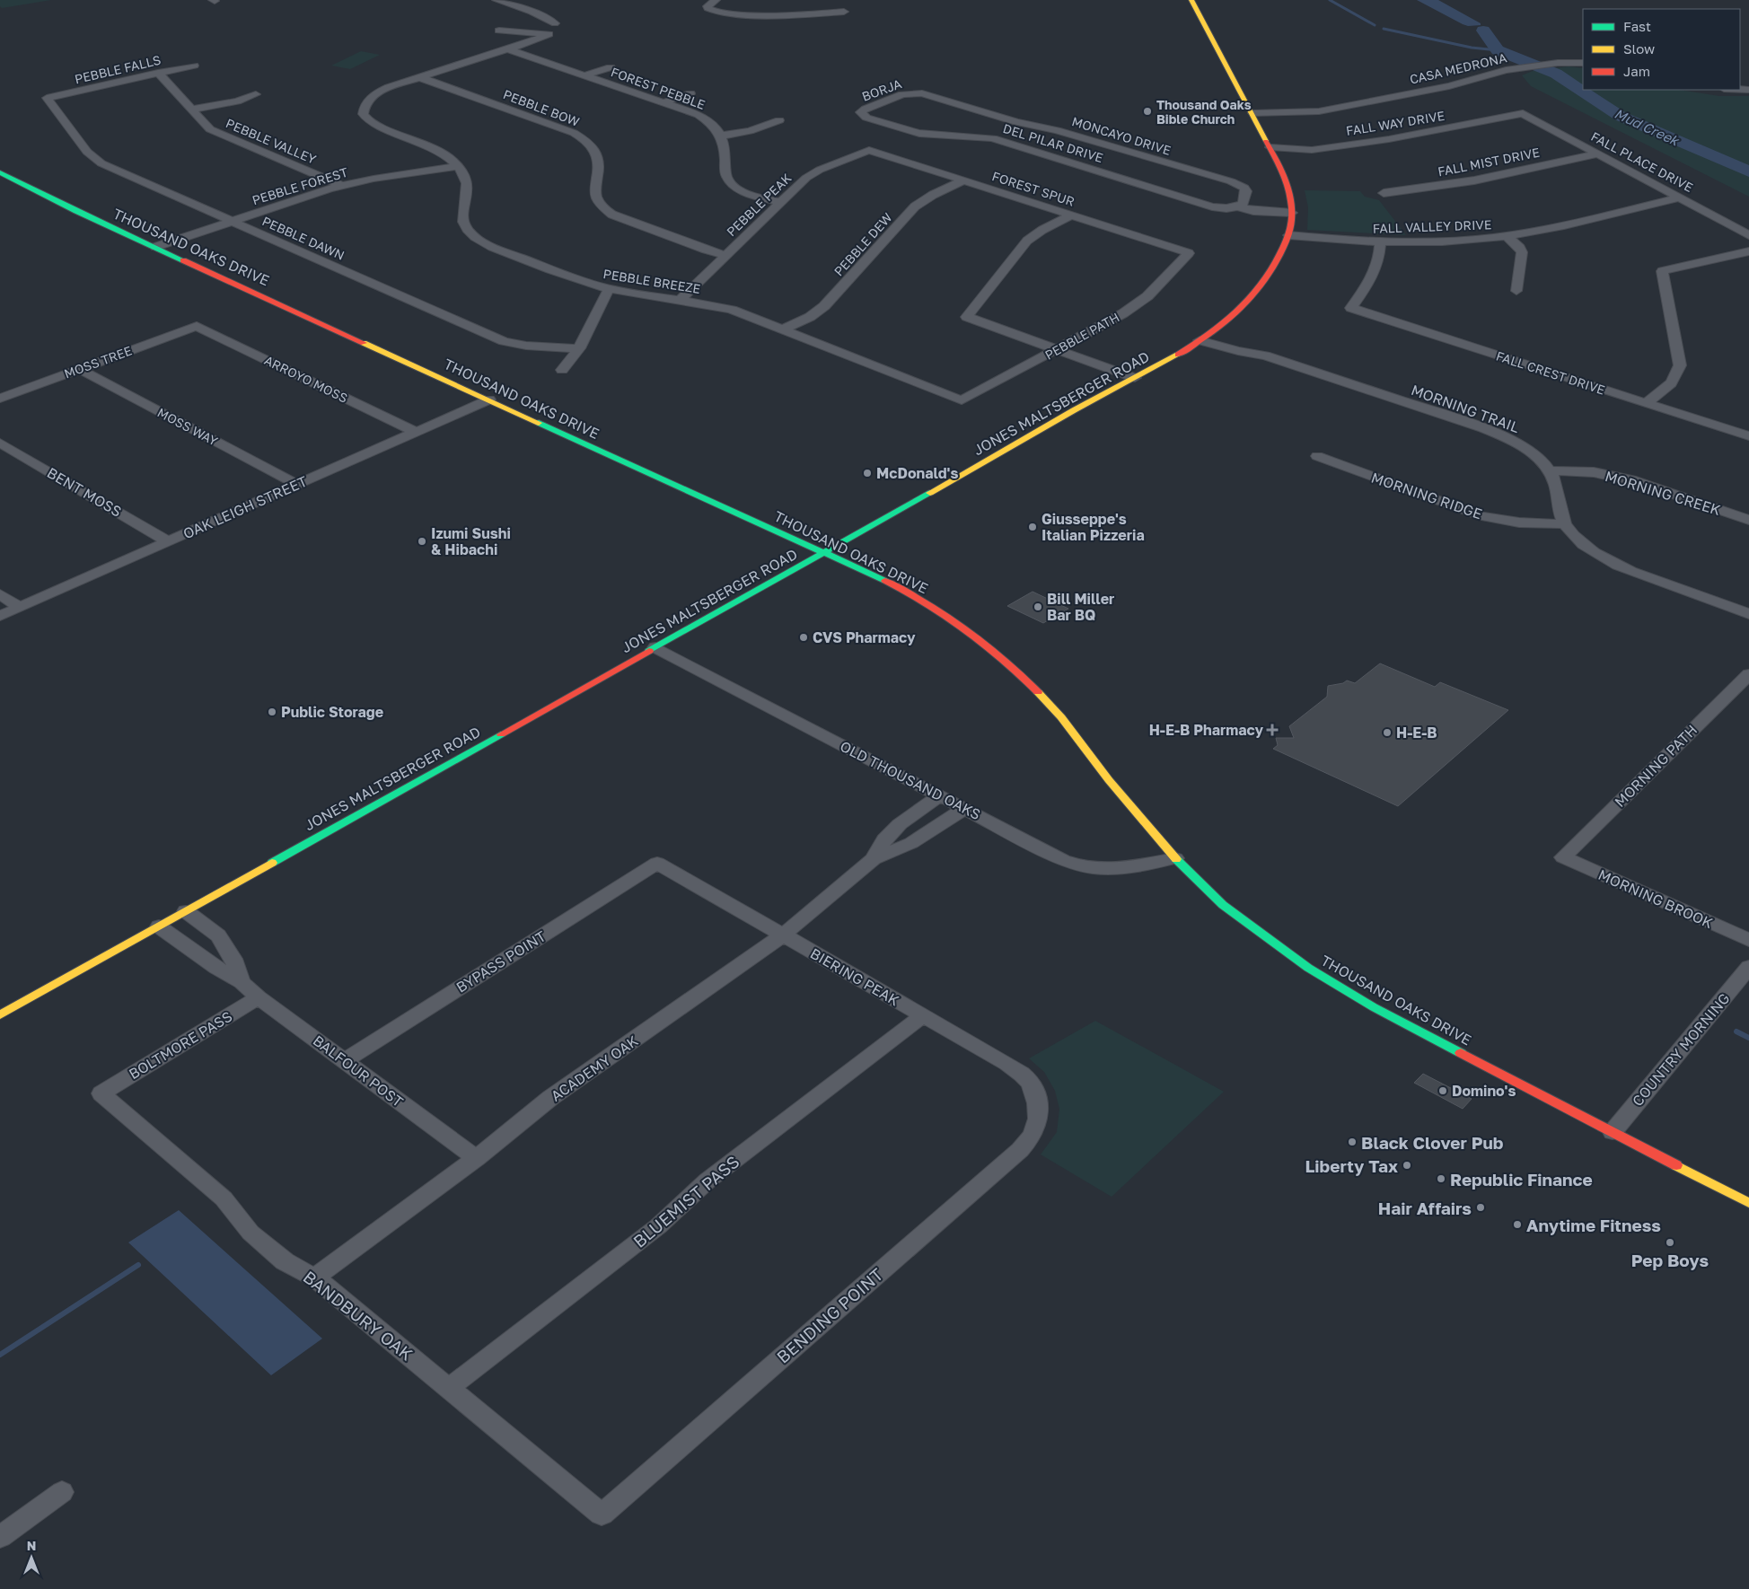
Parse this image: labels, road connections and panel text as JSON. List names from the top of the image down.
{
  "streets": {
    "main road": ["THOUSAND OAKS DRIVE", "JONES MALTSBERGER ROAD"],
    "street": [
      "CASA MEDRONA",
      "PEBBLE FALLS",
      "FOREST PEBBLE",
      "BORJA",
      "PEBBLE BOW",
      "FALL WAY DRIVE",
      "MONCAYO DRIVE",
      "PEBBLE VALLEY",
      "DEL PILAR DRIVE",
      "FALL MIST DRIVE",
      "FALL PLACE DRIVE",
      "PEBBLE FOREST",
      "FOREST SPUR",
      "PEBBLE PEAK",
      "FALL VALLEY DRIVE",
      "PEBBLE DAWN",
      "PEBBLE DEW",
      "PEBBLE BREEZE",
      "PEBBLE PATH",
      "MOSS TREE",
      "FALL CREST DRIVE",
      "ARROYO MOSS",
      "MORNING TRAIL",
      "MOSS WAY",
      "BENT MOSS",
      "MORNING CREEK",
      "MORNING RIDGE",
      "OAK LEIGH STREET",
      "MORNING PATH",
      "OLD THOUSAND OAKS",
      "MORNING BROOK",
      "BYPASS POINT",
      "BIERING PEAK",
      "BOLTMORE PASS",
      "COUNTRY MORNING",
      "ACADEMY OAK",
      "BALFOUR POST",
      "BLUEMIST PASS",
      "BANDBURY OAK",
      "BENDING POINT"
    ]
  },
  "crossings": [
    ["CASA MEDRONA", "JONES MALTSBERGER ROAD"],
    ["PEBBLE FALLS", "PEBBLE VALLEY"],
    ["PEBBLE FALLS", "PEBBLE DAWN"],
    ["BORJA", "MONCAYO DRIVE"],
    ["BORJA", "DEL PILAR DRIVE"],
    ["PEBBLE BOW", "PEBBLE PEAK"],
    ["PEBBLE BOW", "PEBBLE BREEZE"],
    ["FALL WAY DRIVE", "FALL PLACE DRIVE"],
    ["FALL WAY DRIVE", "JONES MALTSBERGER ROAD"],
    ["MONCAYO DRIVE", "DEL PILAR DRIVE"],
    ["PEBBLE VALLEY", "PEBBLE FOREST"],
    ["FALL MIST DRIVE", "FALL PLACE DRIVE"],
    ["FALL PLACE DRIVE", "FALL VALLEY DRIVE"],
    ["PEBBLE FOREST", "PEBBLE DAWN"],
    ["PEBBLE FOREST", "THOUSAND OAKS DRIVE"],
    ["PEBBLE FOREST", "PEBBLE BREEZE"],
    ["FOREST SPUR", "PEBBLE PEAK"],
    ["FOREST SPUR", "PEBBLE DEW"],
    ["FOREST SPUR", "PEBBLE PATH"],
    ["PEBBLE PEAK", "PEBBLE BREEZE"],
    ["FALL VALLEY DRIVE", "JONES MALTSBERGER ROAD"],
    ["PEBBLE DEW", "PEBBLE BREEZE"],
    ["THOUSAND OAKS DRIVE", "JONES MALTSBERGER ROAD"],
    ["THOUSAND OAKS DRIVE", "OAK LEIGH STREET"],
    ["THOUSAND OAKS DRIVE", "OLD THOUSAND OAKS"],
    ["THOUSAND OAKS DRIVE", "COUNTRY MORNING"],
    ["PEBBLE BREEZE", "PEBBLE PATH"],
    ["MOSS TREE", "ARROYO MOSS"],
    ["MOSS TREE", "MOSS WAY"],
    ["ARROYO MOSS", "OAK LEIGH STREET"],
    ["JONES MALTSBERGER ROAD", "MORNING TRAIL"],
    ["JONES MALTSBERGER ROAD", "OLD THOUSAND OAKS"],
    ["JONES MALTSBERGER ROAD", "BALFOUR POST"],
    ["MORNING TRAIL", "MORNING CREEK"],
    ["MORNING TRAIL", "MORNING RIDGE"],
    ["MOSS WAY", "OAK LEIGH STREET"],
    ["BENT MOSS", "OAK LEIGH STREET"],
    ["MORNING PATH", "MORNING BROOK"],
    ["OLD THOUSAND OAKS", "ACADEMY OAK"],
    ["BYPASS POINT", "BIERING PEAK"],
    ["BYPASS POINT", "BALFOUR POST"],
    ["BIERING PEAK", "ACADEMY OAK"],
    ["BIERING PEAK", "BLUEMIST PASS"],
    ["BIERING PEAK", "BENDING POINT"],
    ["BOLTMORE PASS", "BALFOUR POST"],
    ["BOLTMORE PASS", "BANDBURY OAK"],
    ["ACADEMY OAK", "BALFOUR POST"],
    ["ACADEMY OAK", "BANDBURY OAK"],
    ["BLUEMIST PASS", "BANDBURY OAK"],
    ["BANDBURY OAK", "BENDING POINT"]
  ],
  "water": ["Mud Creek"],
  "places": {
    "other": [
      "Thousand Oaks Bible Church",
      "McDonald's",
      "Giusseppe's Italian Pizzeria",
      "Izumi Sushi & Hibachi",
      "Bill Miller Bar BQ",
      "CVS Pharmacy",
      "Public Storage",
      "H-E-B",
      "Domino's",
      "Black Clover Pub",
      "Liberty Tax",
      "Republic Finance",
      "Hair Affairs",
      "Anytime Fitness",
      "Pep Boys"
    ],
    "health": ["H-E-B Pharmacy"]
  },
  "legend": ["Fast", "Slow", "Jam"],
  "north": "top"
}
